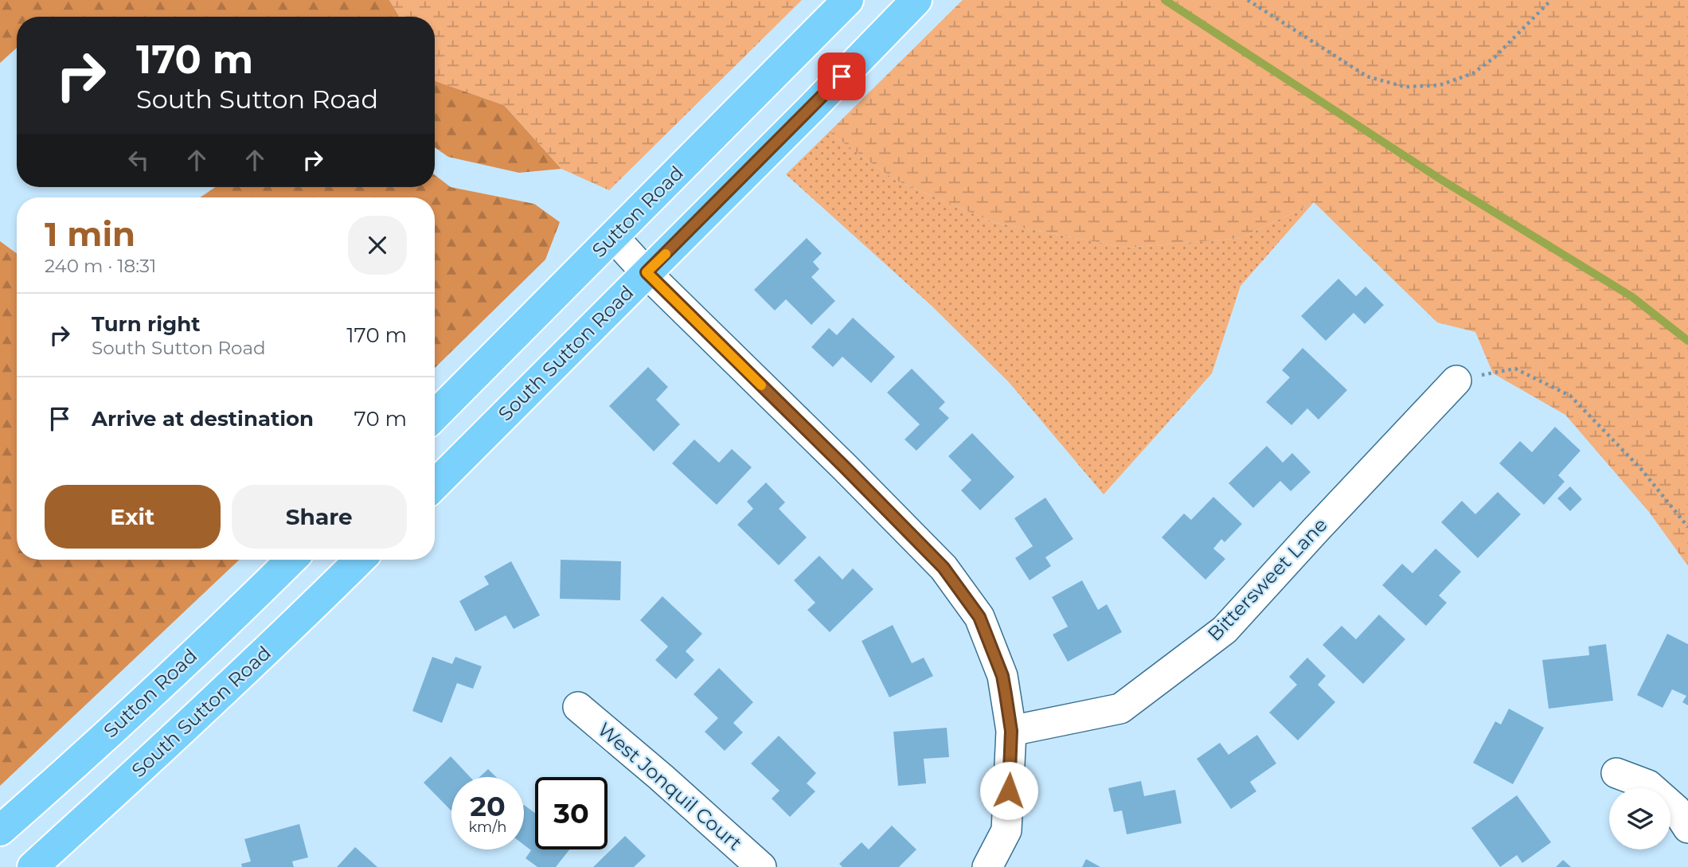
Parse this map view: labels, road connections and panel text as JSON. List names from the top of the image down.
{
  "streets": {
    "main road": ["Sutton Road", "South Sutton Road"],
    "street": ["Bittersweet Lane", "West Jonquil Court"]
  },
  "page": {
    "turn": ["170 m", "South Sutton Road"],
    "heading": ["1 min", "240 m · 18:31"],
    "list": [
      {
        "name": "Turn right",
        "note": "South Sutton Road",
        "value": "170 m"
      },
      {
        "name": "Arrive at destination",
        "value": "70 m"
      }
    ],
    "buttons": ["Exit", "Share"],
    "speed": "20 km/h",
    "limit": "30"
  }
}
